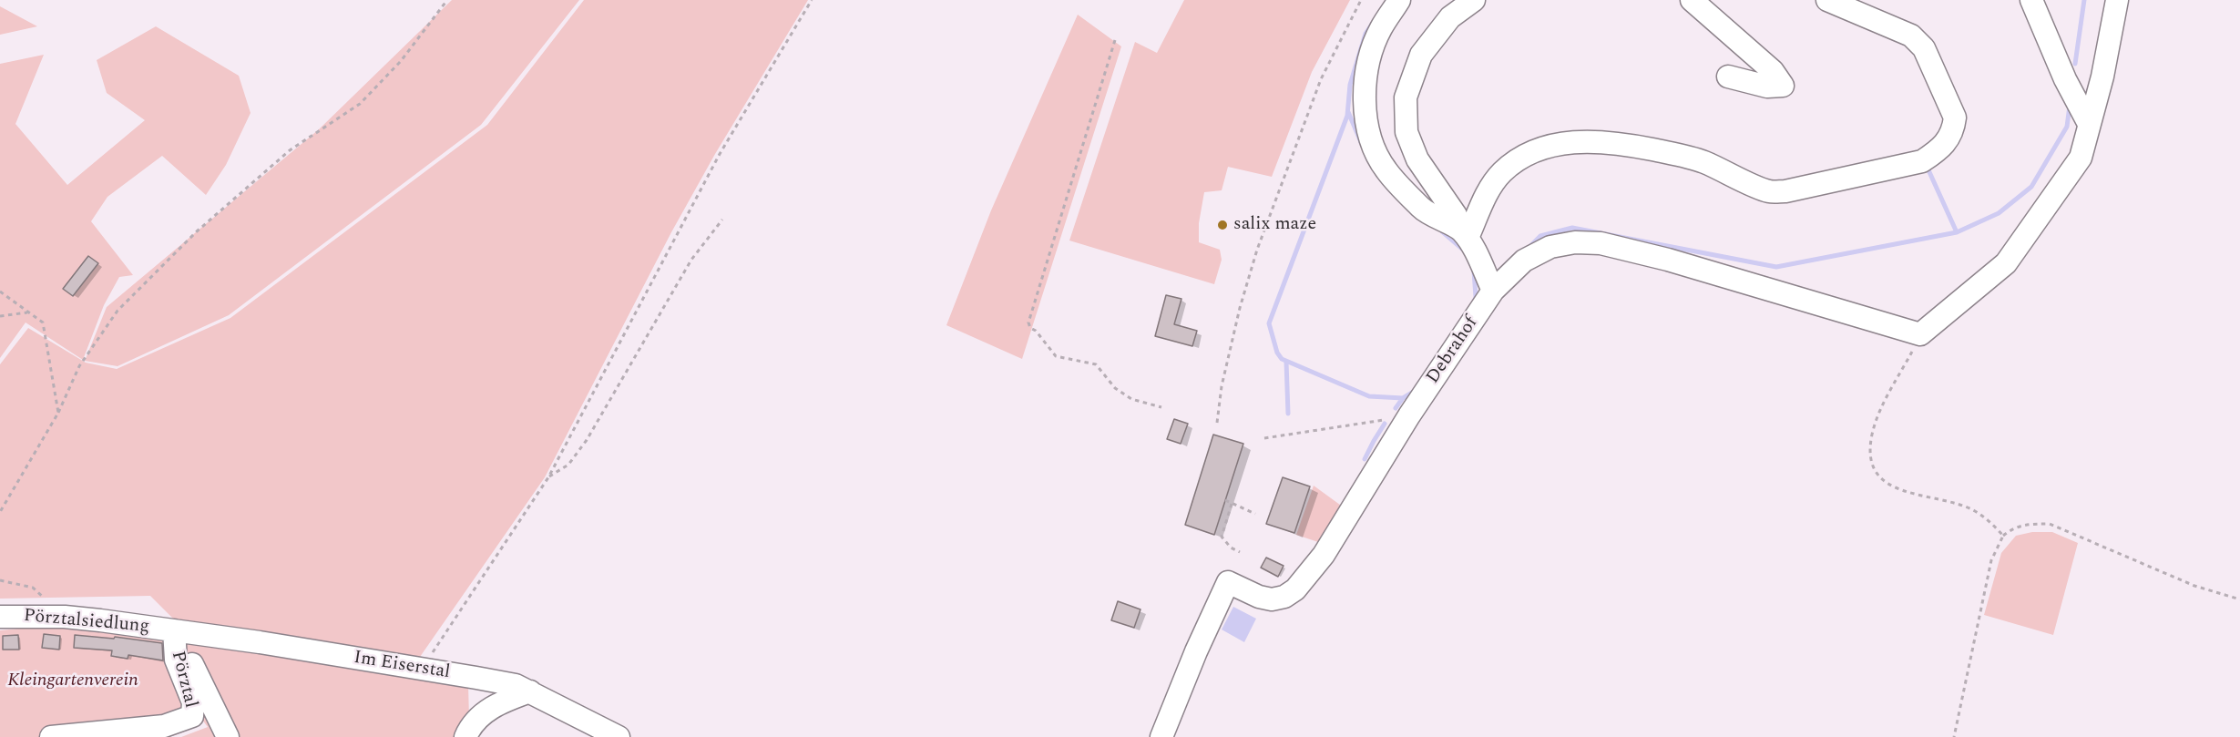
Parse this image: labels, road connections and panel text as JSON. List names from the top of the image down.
{
  "streets": {
    "street": [
      "Debrahof",
      "Pörztalsiedlung",
      "Im Eiserstal",
      "Pörztal"
    ]
  },
  "crossings": [
    ["Pörztalsiedlung", "Im Eiserstal"],
    ["Pörztalsiedlung", "Pörztal"],
    ["Im Eiserstal", "Pörztal"]
  ],
  "parks": ["Kleingartenverein"],
  "places": ["salix maze"]
}
